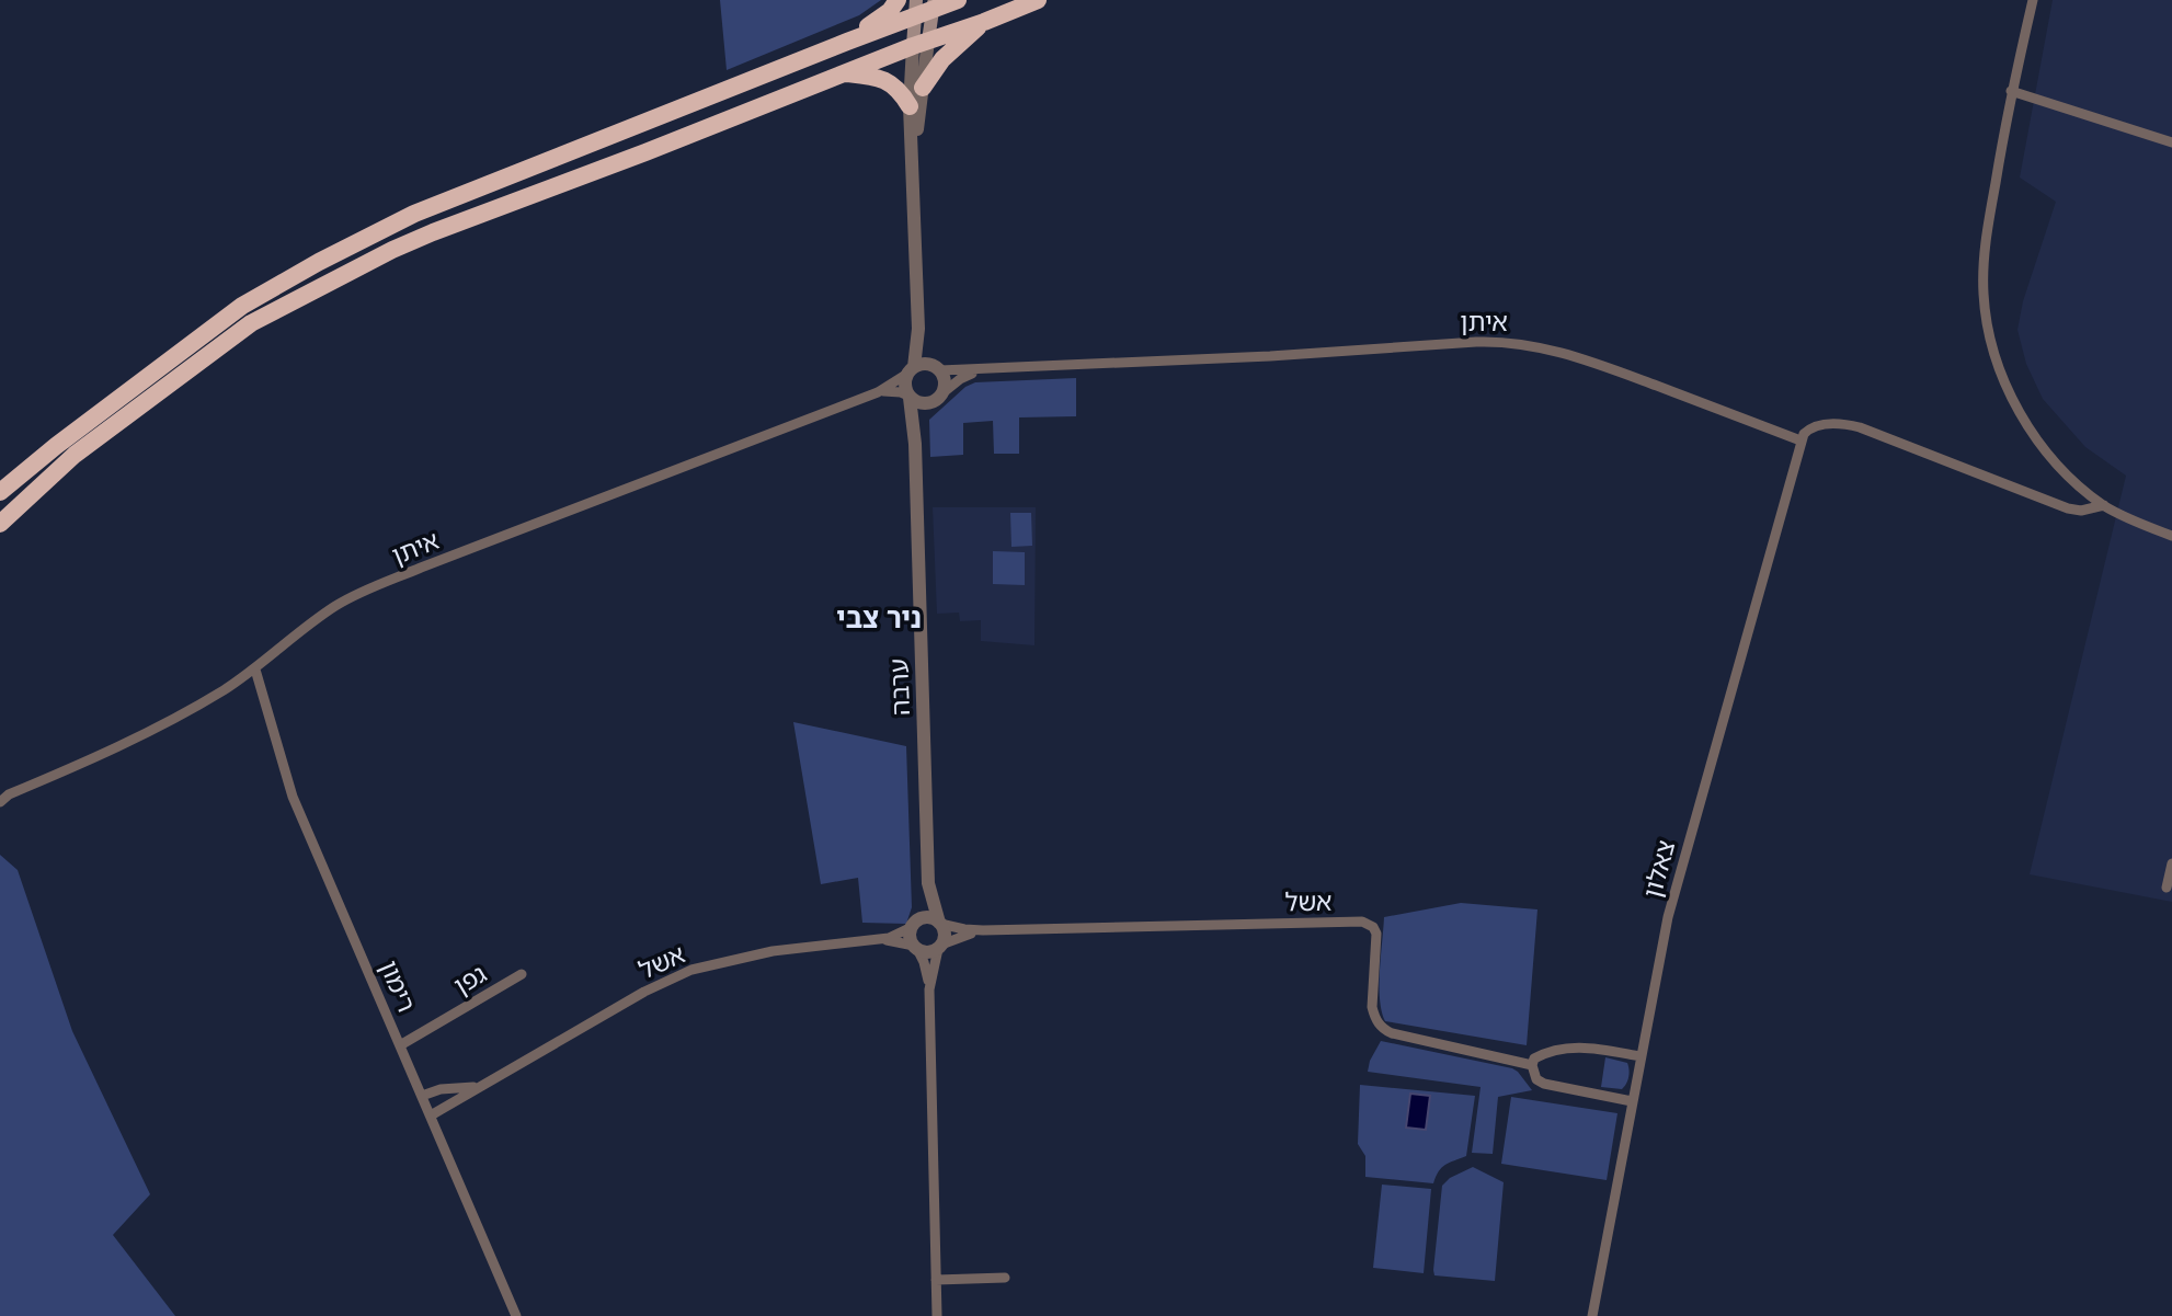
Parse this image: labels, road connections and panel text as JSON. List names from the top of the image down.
{
  "streets": {
    "street": [
      "איתן",
      "ערבה",
      "צאלון",
      "אשל",
      "גפן",
      "רימון"
    ]
  },
  "crossings": [
    ["איתן", "ערבה"],
    ["איתן", "צאלון"],
    ["איתן", "רימון"],
    ["ערבה", "אשל"],
    ["צאלון", "אשל"],
    ["אשל", "רימון"],
    ["גפן", "רימון"]
  ],
  "districts": ["ניר צבי"]
}
